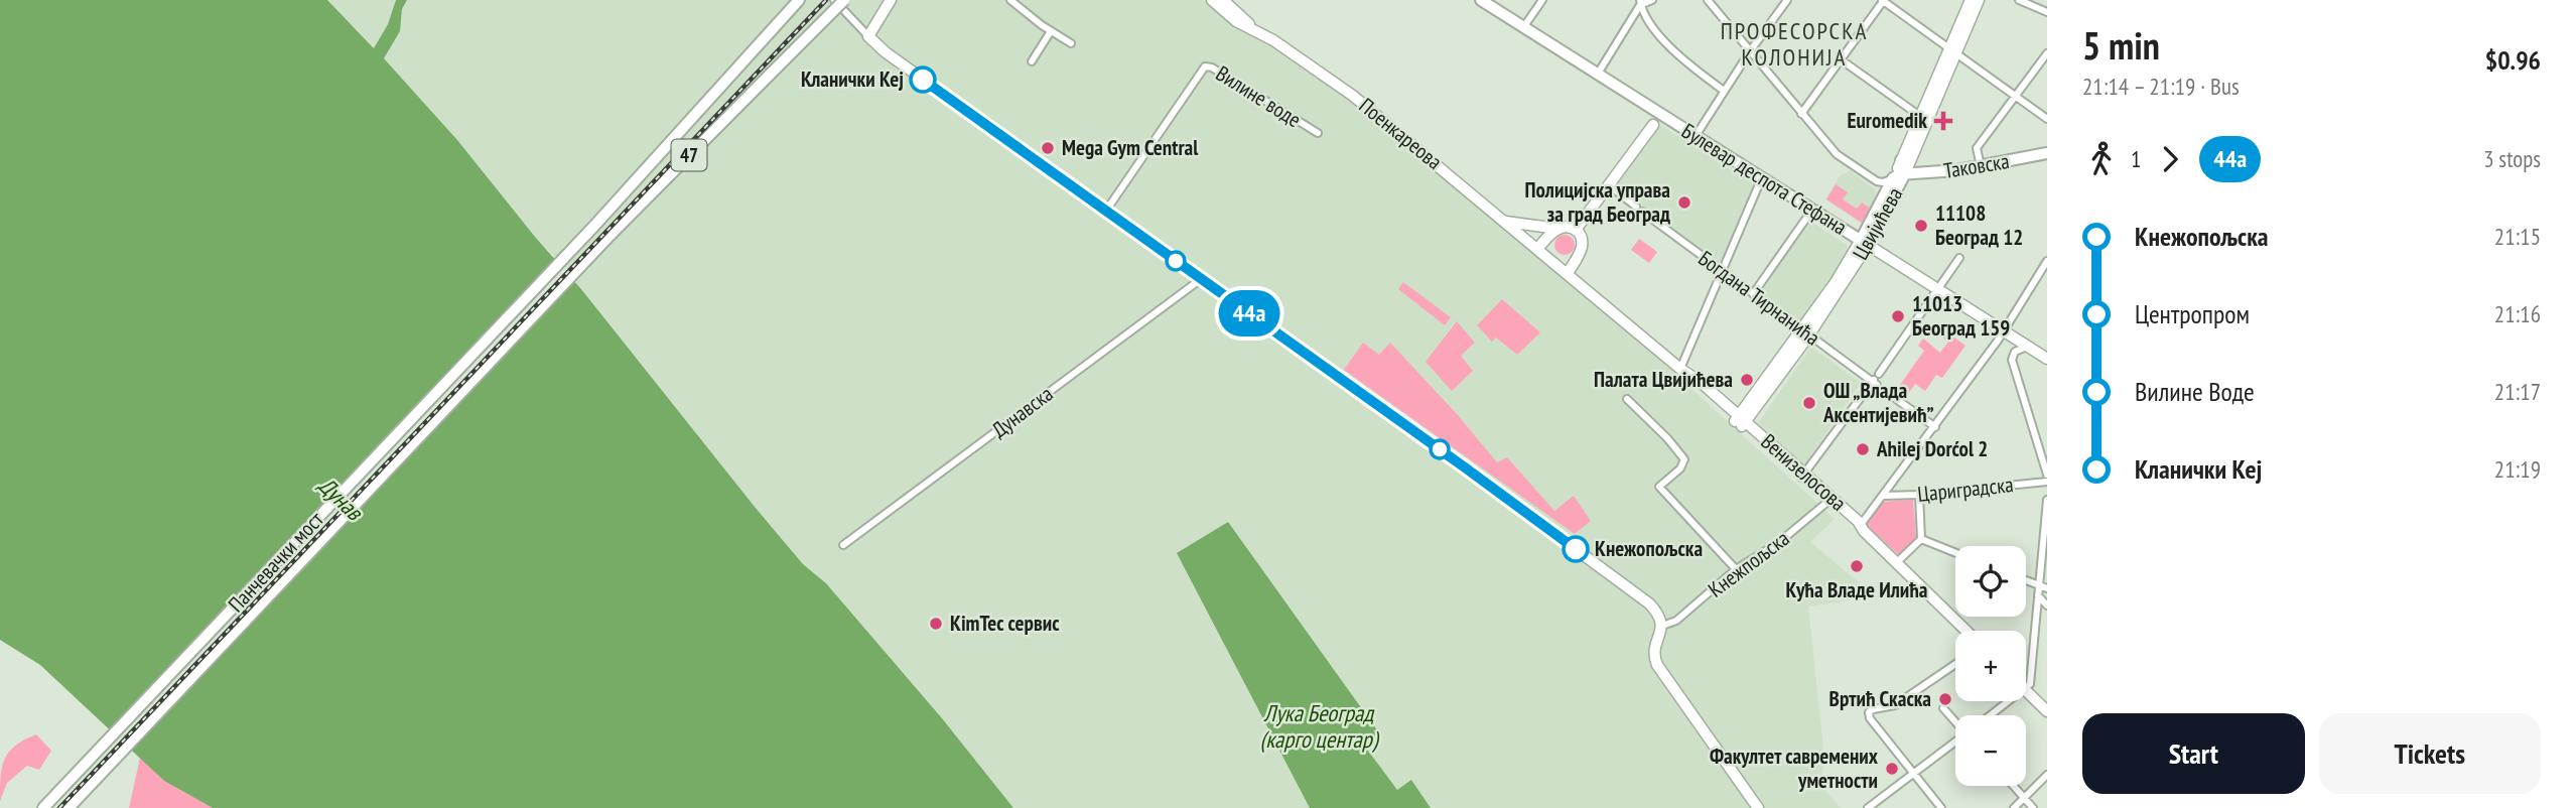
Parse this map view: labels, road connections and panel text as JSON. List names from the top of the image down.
{
  "streets": {
    "main road": [
      "Поенкареова",
      "47",
      "Таковска",
      "Булевар деспота Стефана",
      "Цвијићева",
      "Венизелосова",
      "Панчевачки мост"
    ],
    "street": [
      "Вилине воде",
      "Богдана Тирнанића",
      "Дунавска",
      "Цариградска",
      "Кнежпољска"
    ]
  },
  "crossings": [
    ["Поенкареова", "Цвијићева"],
    ["Поенкареова", "Венизелосова"],
    ["Таковска", "Цвијићева"],
    ["Булевар деспота Стефана", "Цвијићева"],
    ["Цвијићева", "Богдана Тирнанића"],
    ["Цвијићева", "Венизелосова"],
    ["Венизелосова", "Кнежпољска"]
  ],
  "districts": ["ПРОФЕСОРСКА КОЛОНИЈА"],
  "water": ["Дунав", "Лука Београд (карго центар)"],
  "places": {
    "other": [
      "Кланички Кеј",
      "Mega Gym Central",
      "Полицијска управа за град Београд",
      "11108 Београд 12",
      "11013 Београд 159",
      "Палата Цвијићева",
      "ОШ „Влада Аксентијевић”",
      "Ahilej Dorćol 2",
      "Кнежопољска",
      "Кућа Владе Илића",
      "KimTec сервис",
      "Вртић Скаска",
      "Факултет савремених уметности"
    ],
    "health": ["Euromedik"]
  },
  "lines": ["bus line 44a"],
  "page": {
    "on_map": "44a",
    "heading": ["5 min", "21:14 – 21:19 · Bus", "$0.96"],
    "legs": ["1", "44a", "3 stops"],
    "list": [
      {
        "name": "Кнежопољска",
        "value": "21:15"
      },
      {
        "name": "Центропром",
        "value": "21:16"
      },
      {
        "name": "Вилине Воде",
        "value": "21:17"
      },
      {
        "name": "Кланички Кеј",
        "value": "21:19"
      }
    ],
    "map_buttons": ["+", "−"],
    "buttons": ["Start", "Tickets"]
  }
}
